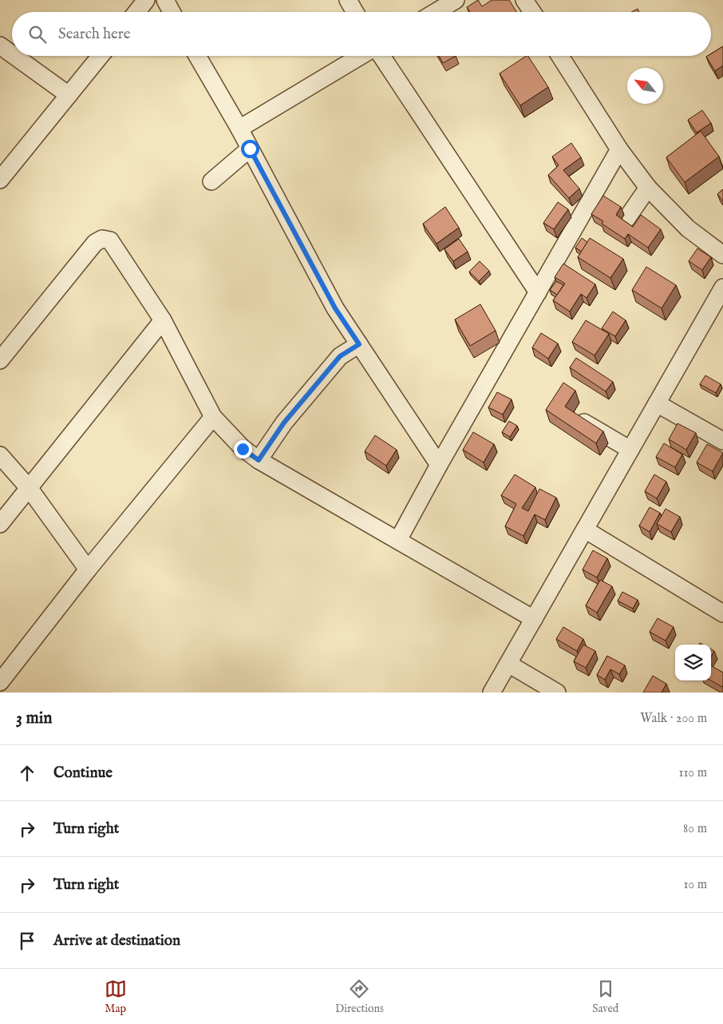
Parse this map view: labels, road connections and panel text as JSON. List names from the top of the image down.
{
  "north": "top left",
  "page": {
    "search": "Search here",
    "heading": ["3 min", "Walk · 200 m"],
    "list": [
      ["Continue", "110 m"],
      ["Turn right", "80 m"],
      ["Turn right", "10 m"],
      "Arrive at destination"
    ],
    "nav": ["Map", "Directions", "Saved"]
  }
}
